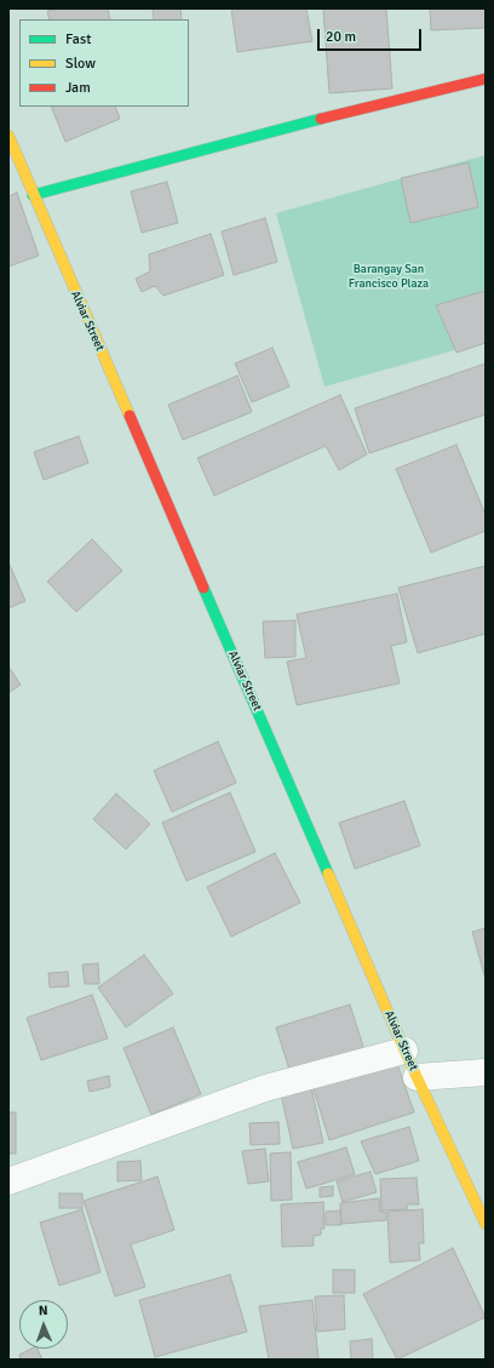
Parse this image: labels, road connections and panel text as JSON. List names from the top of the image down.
{
  "streets": {
    "street": ["Alviar Street"]
  },
  "parks": ["Barangay San Francisco Plaza"],
  "legend": ["Fast", "Slow", "Jam"],
  "scale_bar": "20 m",
  "north": "top"
}
